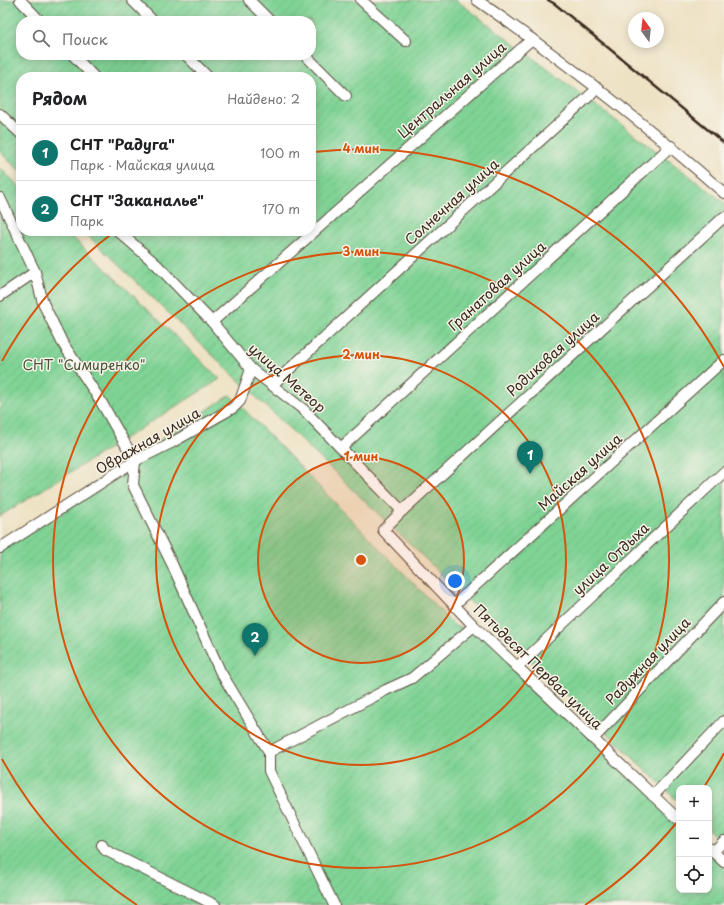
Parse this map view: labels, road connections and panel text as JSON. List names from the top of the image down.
{
  "streets": {
    "street": [
      "Центральная улица",
      "Солнечная улица",
      "Гранатовая улица",
      "Родиковая улица",
      "улица Метеор",
      "Овражная улица",
      "Майская улица",
      "улица Отдыха",
      "Радужная улица",
      "Пятьдесят Первая улица"
    ]
  },
  "crossings": [
    ["Центральная улица", "улица Метеор"],
    ["Солнечная улица", "улица Метеор"],
    ["Гранатовая улица", "улица Метеор"],
    ["Родиковая улица", "улица Метеор"],
    ["Родиковая улица", "Пятьдесят Первая улица"],
    ["улица Метеор", "Овражная улица"],
    ["улица Метеор", "Пятьдесят Первая улица"],
    ["Майская улица", "Пятьдесят Первая улица"],
    ["улица Отдыха", "Пятьдесят Первая улица"],
    ["Радужная улица", "Пятьдесят Первая улица"]
  ],
  "parks": ["СНТ \"Симиренко\""],
  "north": "top",
  "page": {
    "search": "Поиск",
    "heading": ["Рядом", "Найдено: 2"],
    "list": [
      {
        "mark": "1",
        "name": "СНТ \"Радуга\"",
        "note": "Парк · Майская улица",
        "value": "100 m"
      },
      {
        "mark": "2",
        "name": "СНТ \"Заканалье\"",
        "note": "Парк",
        "value": "170 m"
      }
    ],
    "pins": ["1", "2"],
    "map_buttons": ["+", "−"]
  },
  "rings": [
    "4 мин",
    "3 мин",
    "2 мин",
    "1 мин"
  ]
}
